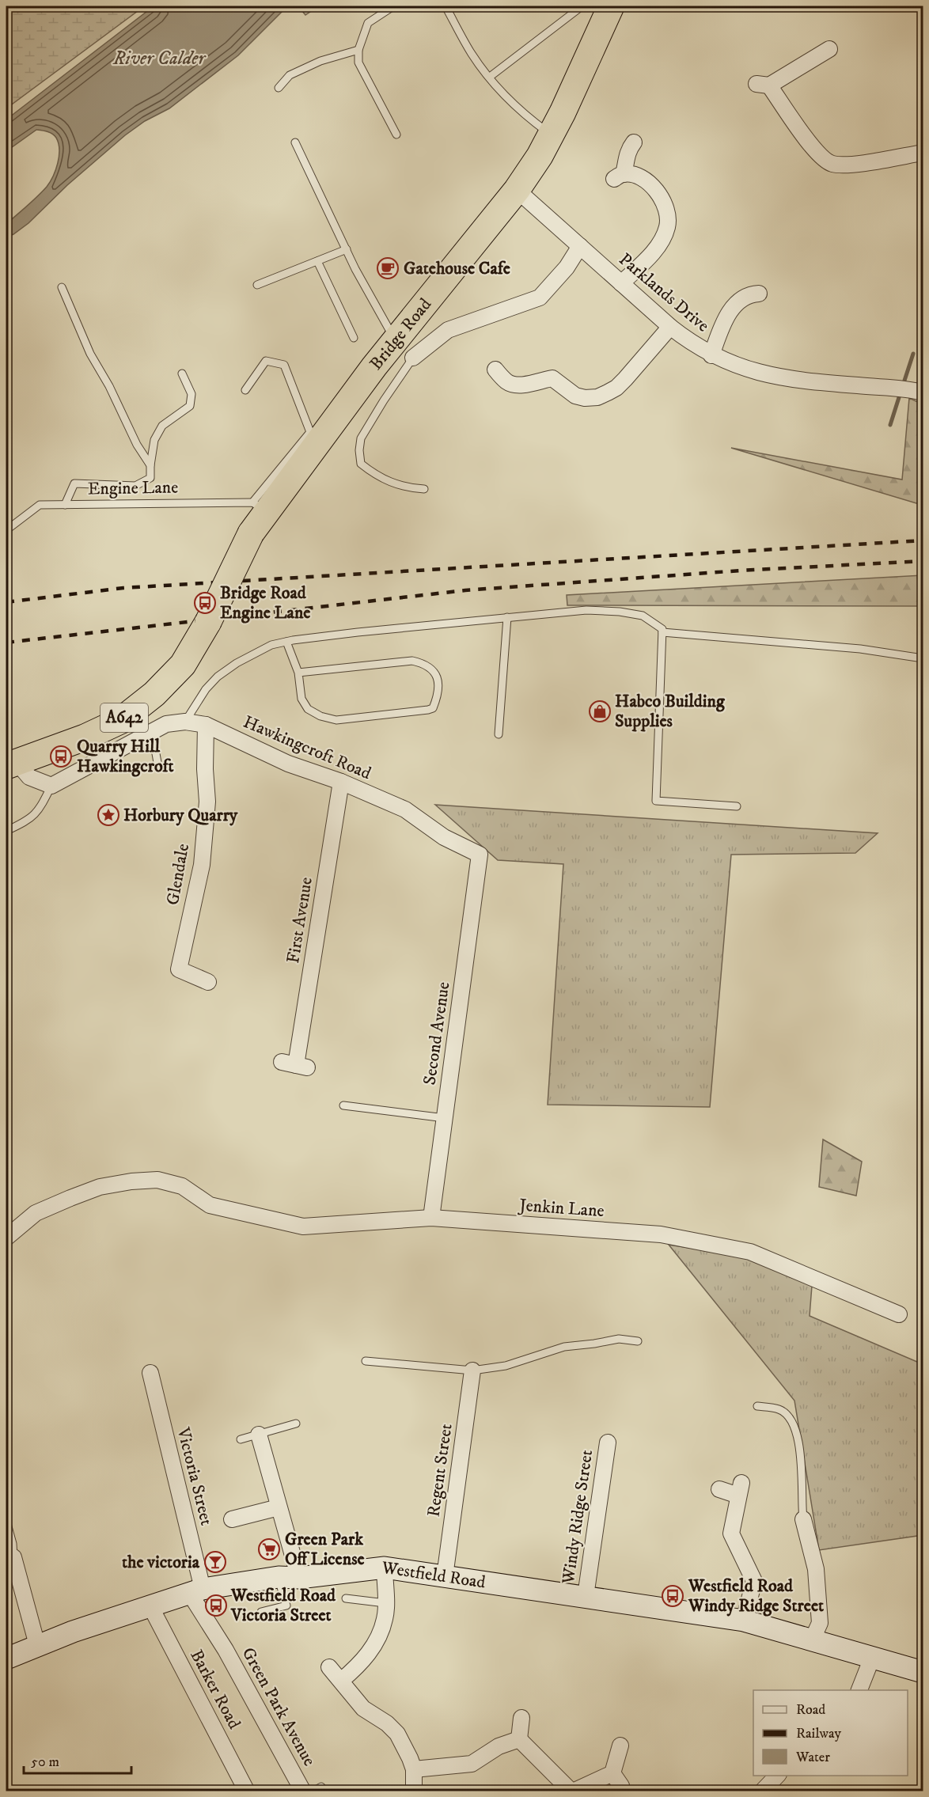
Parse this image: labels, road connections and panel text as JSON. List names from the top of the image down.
{
  "streets": {
    "highway": ["Bridge Road", "A642"],
    "main road": ["Westfield Road"],
    "street": [
      "Parklands Drive",
      "Hawkingcroft Road",
      "Glendale",
      "First Avenue",
      "Second Avenue",
      "Jenkin Lane",
      "Regent Street",
      "Victoria Street",
      "Windy Ridge Street",
      "Barker Road",
      "Green Park Avenue"
    ],
    "lane": ["Engine Lane"]
  },
  "crossings": [
    ["Parklands Drive", "Bridge Road"],
    ["Bridge Road", "Engine Lane"],
    ["Hawkingcroft Road", "Glendale"],
    ["Hawkingcroft Road", "First Avenue"],
    ["Hawkingcroft Road", "Second Avenue"],
    ["Second Avenue", "Jenkin Lane"],
    ["Regent Street", "Westfield Road"],
    ["Victoria Street", "Westfield Road"],
    ["Victoria Street", "Green Park Avenue"],
    ["Windy Ridge Street", "Westfield Road"],
    ["Westfield Road", "Barker Road"],
    ["Westfield Road", "Green Park Avenue"]
  ],
  "water": ["River Calder"],
  "places": {
    "cafe": ["Gatehouse Cafe"],
    "bus stop": [
      "Bridge Road Engine Lane",
      "Quarry Hill Hawkingcroft",
      "Westfield Road Windy Ridge Street",
      "Westfield Road Victoria Street"
    ],
    "shop": ["Habco Building Supplies"],
    "place": ["Horbury Quarry"],
    "supermarket": ["Green Park Off License"],
    "bar": ["the victoria"]
  },
  "legend": ["Road", "Railway", "Water"],
  "scale_bar": "50 m"
}
